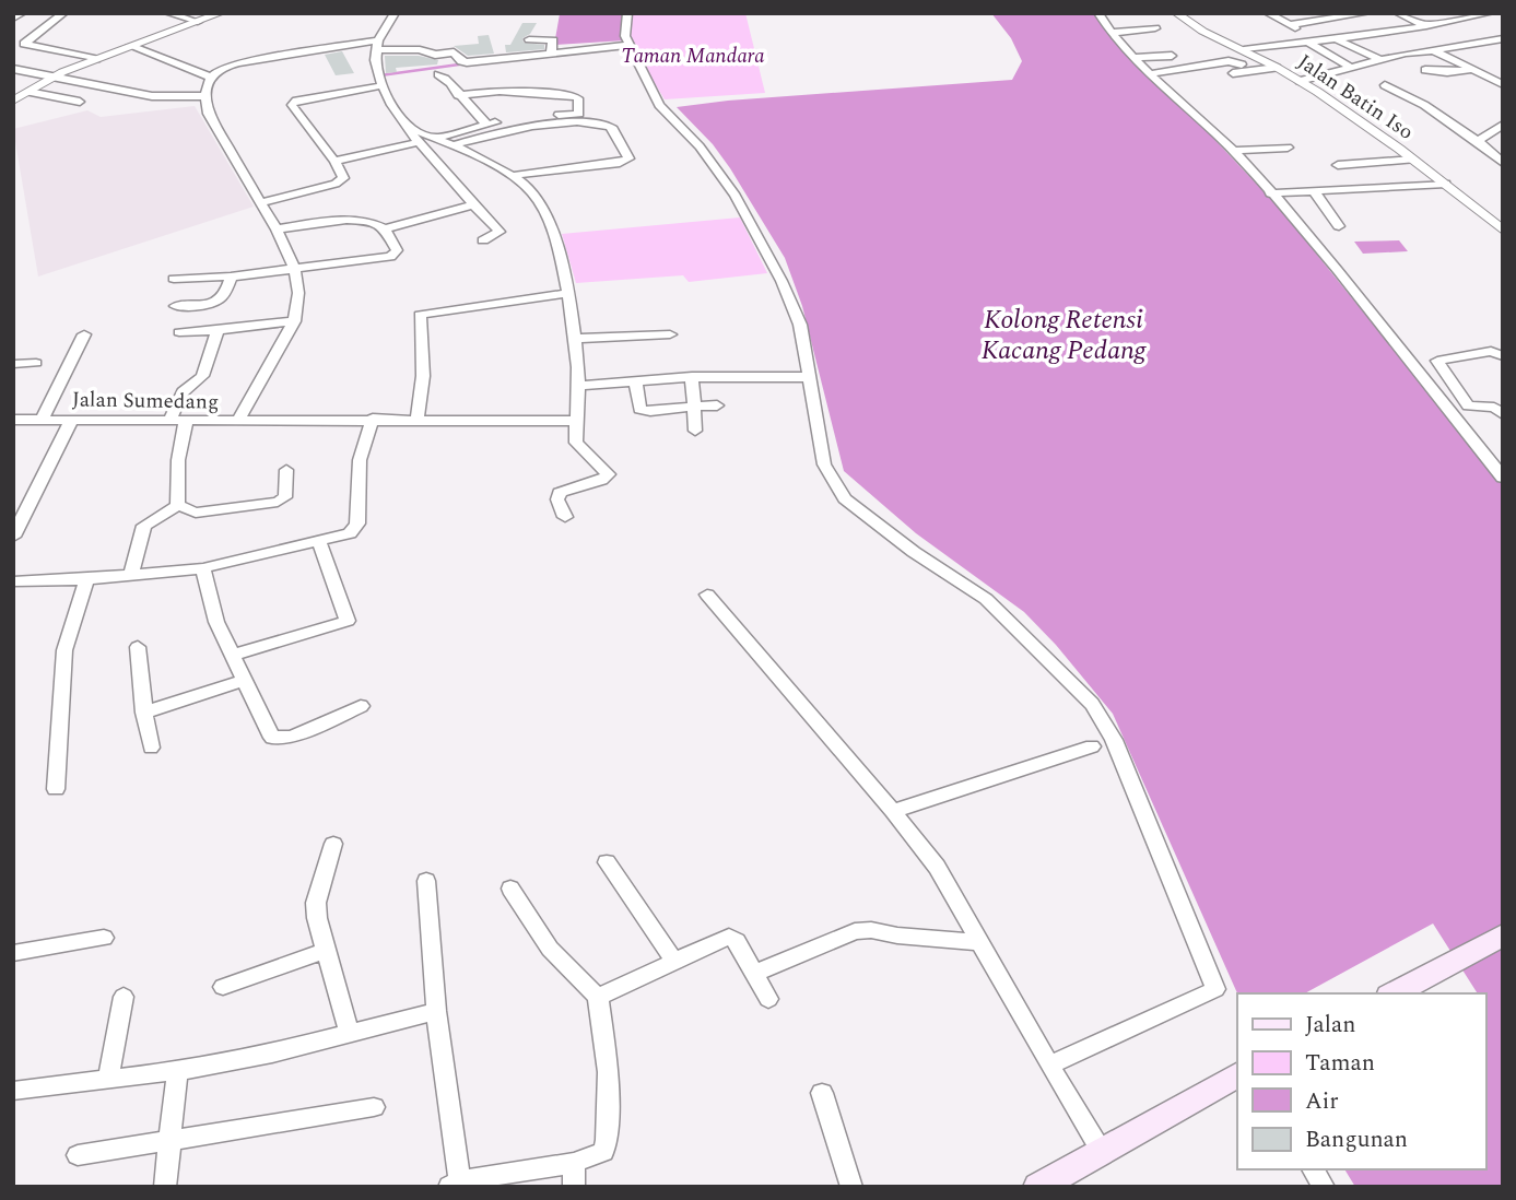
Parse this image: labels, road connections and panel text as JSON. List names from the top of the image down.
{
  "streets": {
    "street": ["Jalan Batin Iso", "Jalan Sumedang"]
  },
  "water": ["Kolong Retensi Kacang Pedang"],
  "parks": ["Taman Mandara"],
  "legend": [
    "Jalan",
    "Taman",
    "Air",
    "Bangunan"
  ]
}
